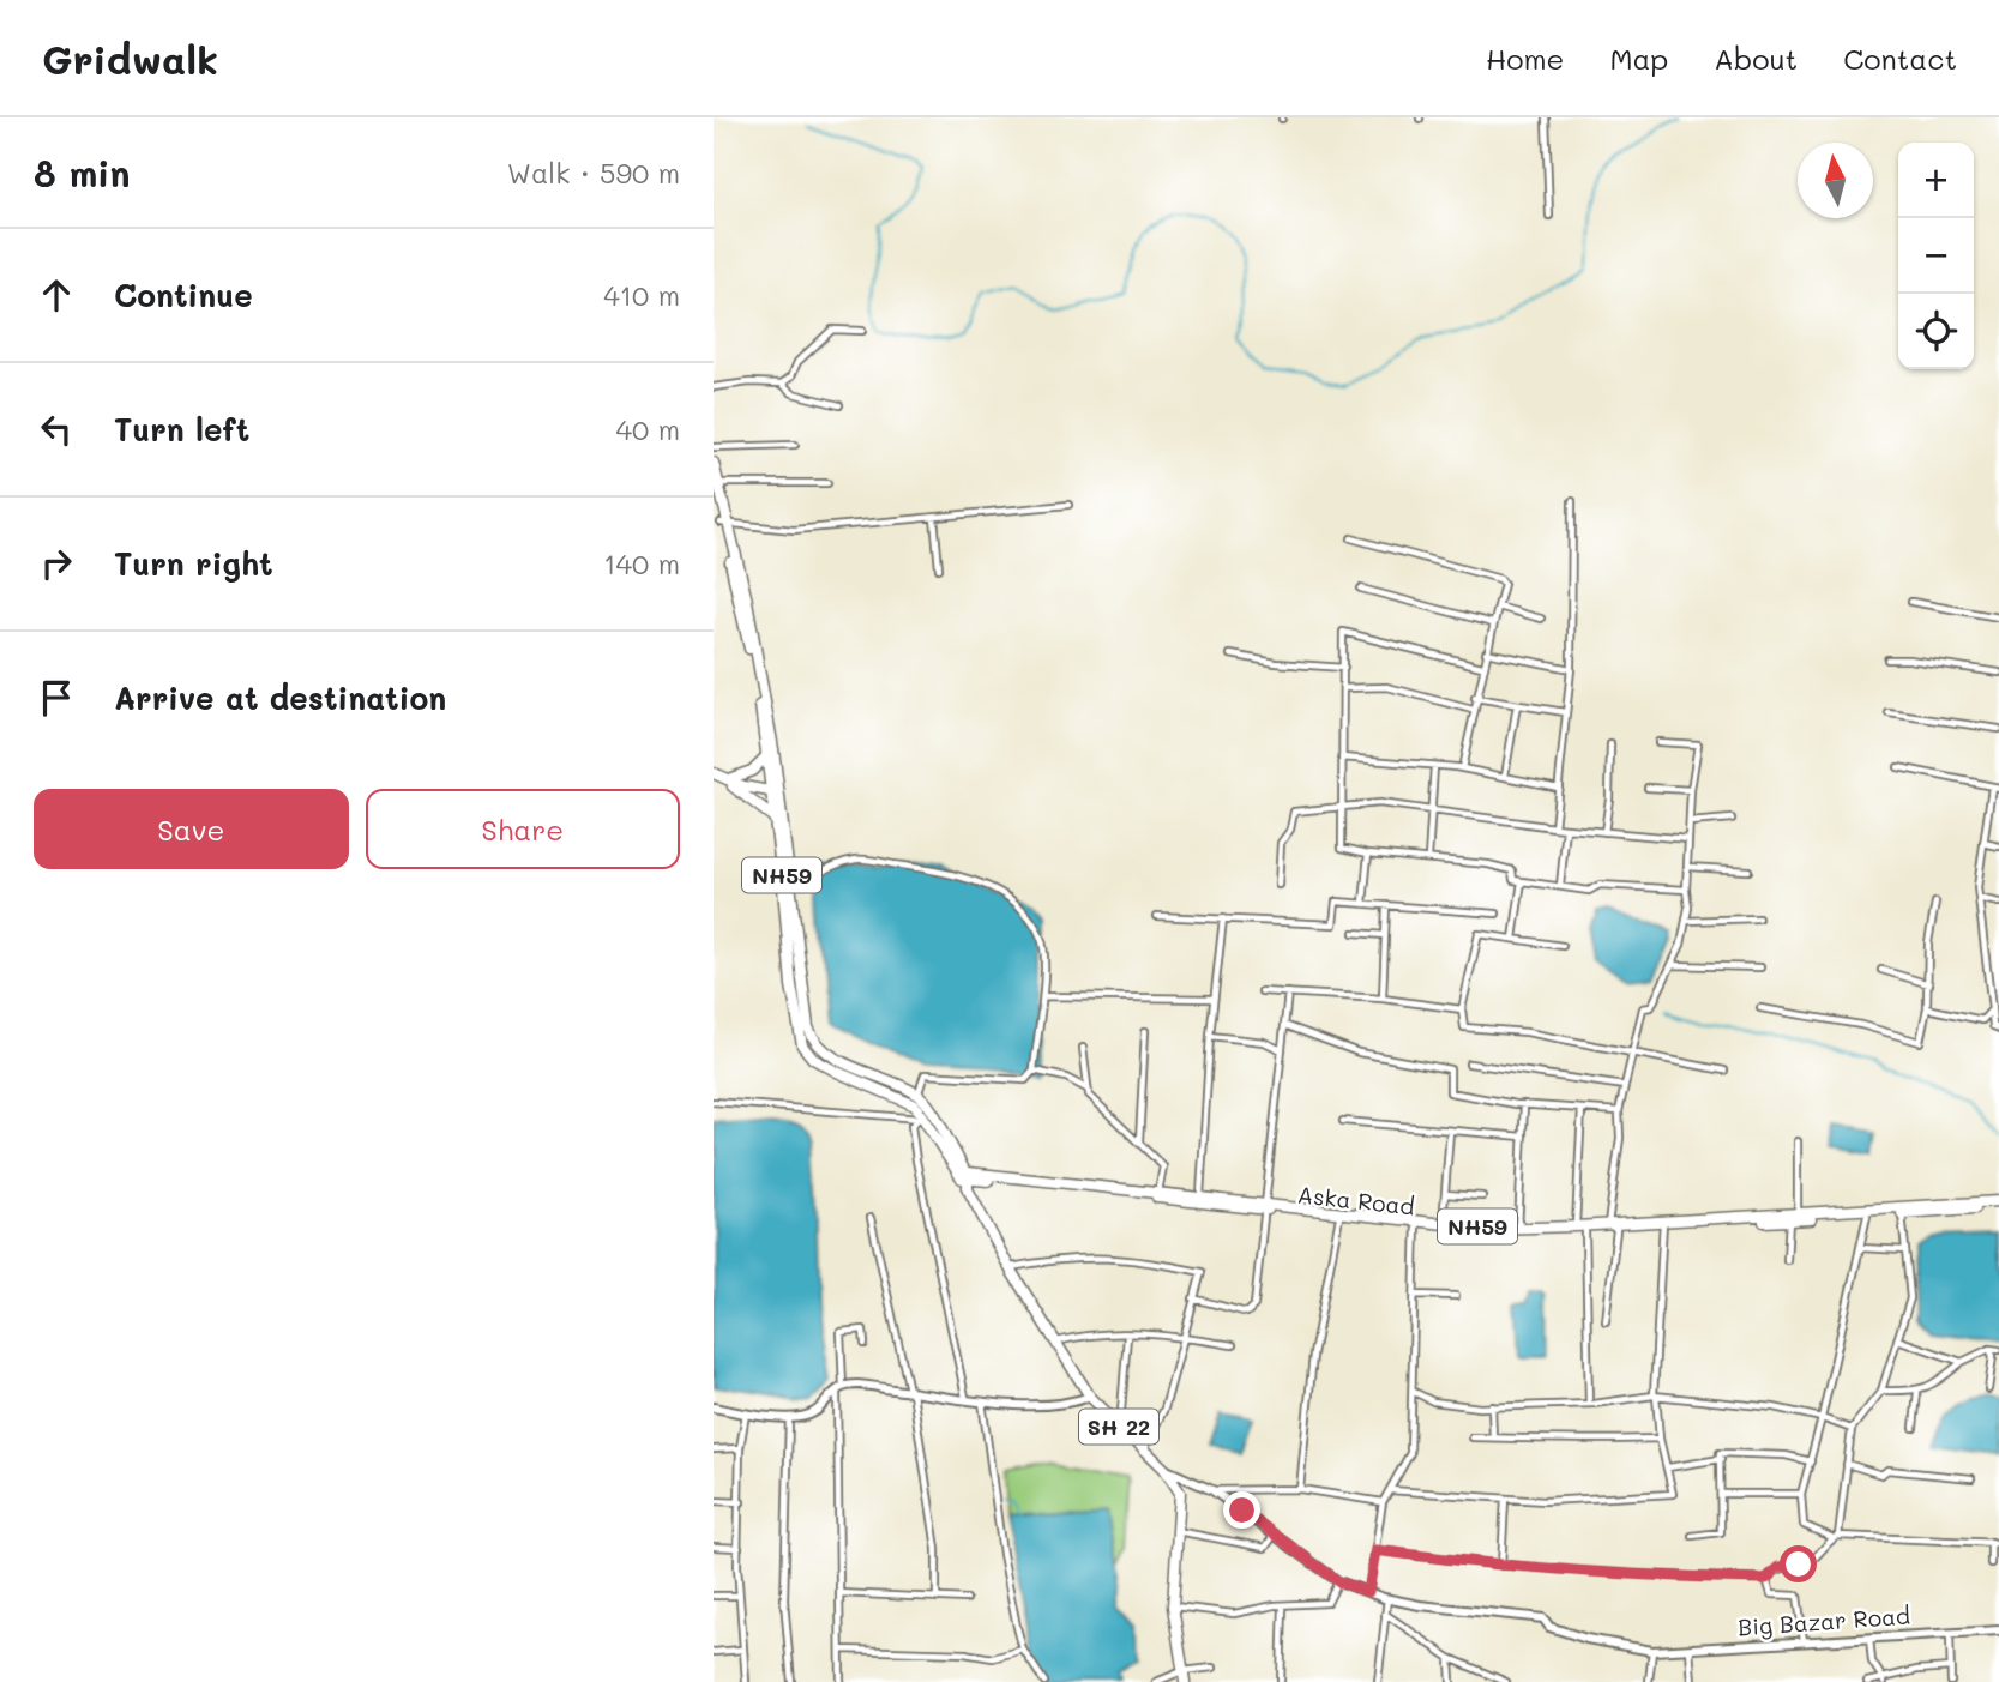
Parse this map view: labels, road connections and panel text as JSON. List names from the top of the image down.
{
  "streets": {
    "main road": ["NH59", "Aska Road", "SH 22"],
    "street": ["Big Bazar Road"]
  },
  "crossings": [
    ["NH59", "Aska Road"],
    ["NH59", "SH 22"],
    ["Aska Road", "SH 22"],
    ["SH 22", "Big Bazar Road"]
  ],
  "north": "top",
  "page": {
    "header": "Gridwalk",
    "nav": [
      "Home",
      "Map",
      "About",
      "Contact"
    ],
    "heading": ["8 min", "Walk · 590 m"],
    "map_buttons": ["+", "−"],
    "list": [
      ["Continue", "410 m"],
      ["Turn left", "40 m"],
      ["Turn right", "140 m"],
      "Arrive at destination"
    ],
    "buttons": ["Save", "Share"]
  }
}
